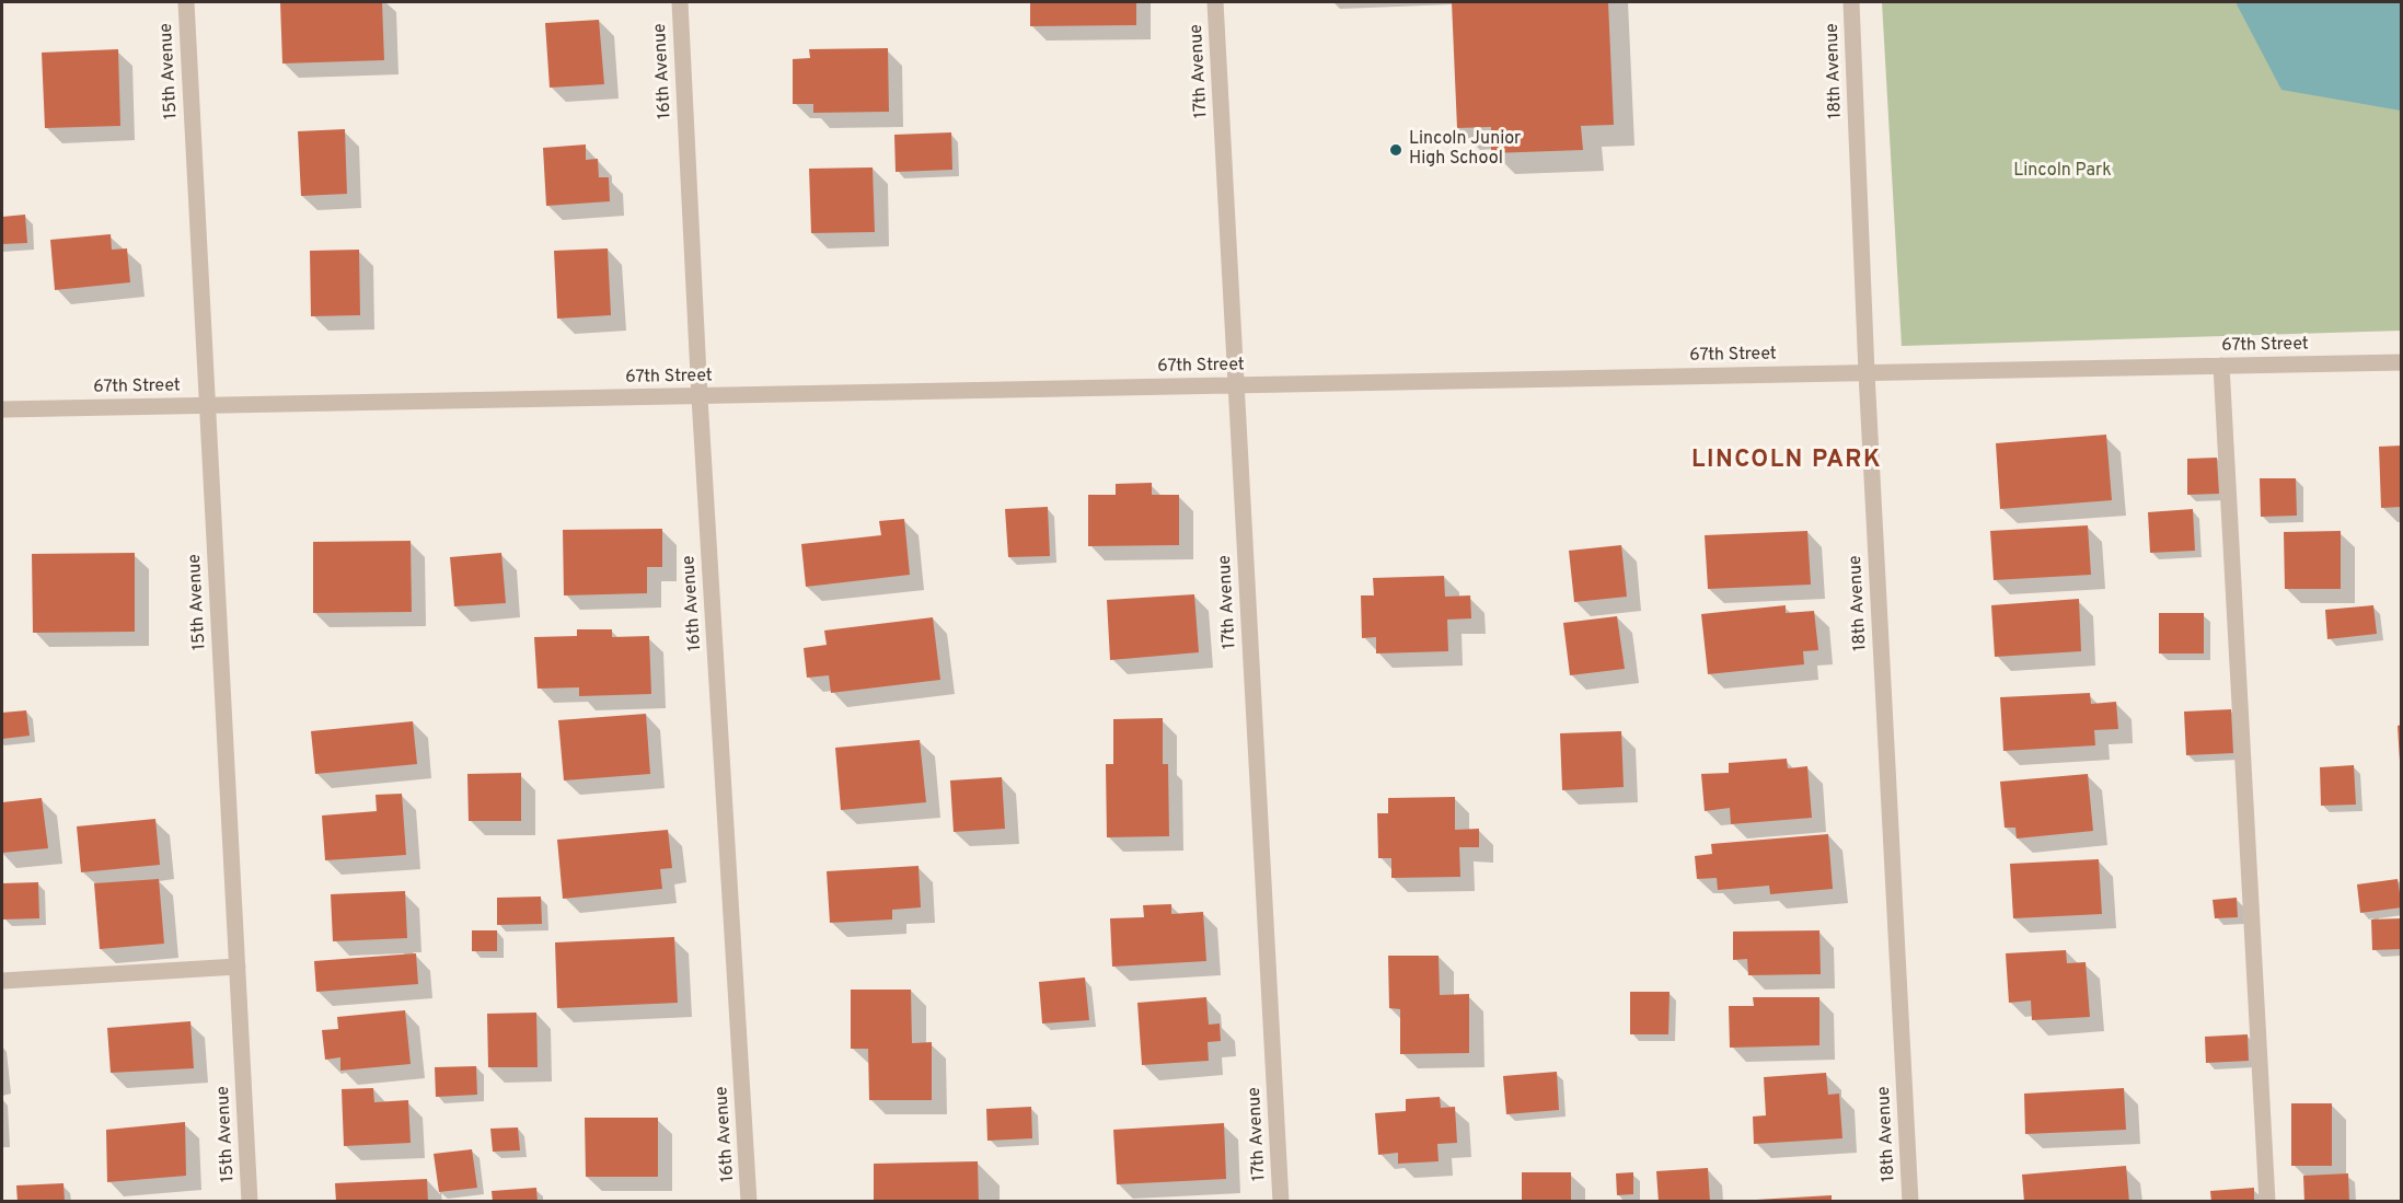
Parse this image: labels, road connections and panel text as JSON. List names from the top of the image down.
{
  "streets": {
    "street": [
      "15th Avenue",
      "16th Avenue",
      "17th Avenue",
      "18th Avenue",
      "67th Street"
    ]
  },
  "crossings": [
    ["15th Avenue", "67th Street"],
    ["16th Avenue", "67th Street"],
    ["17th Avenue", "67th Street"],
    ["18th Avenue", "67th Street"]
  ],
  "districts": ["LINCOLN PARK"],
  "parks": ["Lincoln Park"],
  "places": ["Lincoln Junior High School"]
}
